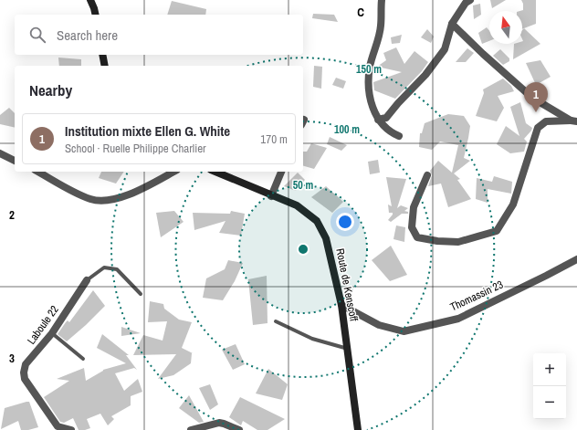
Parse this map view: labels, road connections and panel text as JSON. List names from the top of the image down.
{
  "streets": {
    "main road": ["Route de Kenscoff"],
    "street": ["Thomassin 23", "Laboule 22"]
  },
  "crossings": [
    ["Route de Kenscoff", "Thomassin 23"]
  ],
  "north": "top",
  "page": {
    "search": "Search here",
    "heading": "Nearby",
    "pins": "1",
    "list": [
      {
        "mark": "1",
        "name": "Institution mixte Ellen G. White",
        "note": "School · Ruelle Philippe Charlier",
        "value": "170 m"
      }
    ],
    "map_buttons": ["+", "−"]
  },
  "grid": {
    "columns": ["C"],
    "rows": ["2", "3"]
  },
  "rings": ["150 m", "100 m", "50 m"]
}
